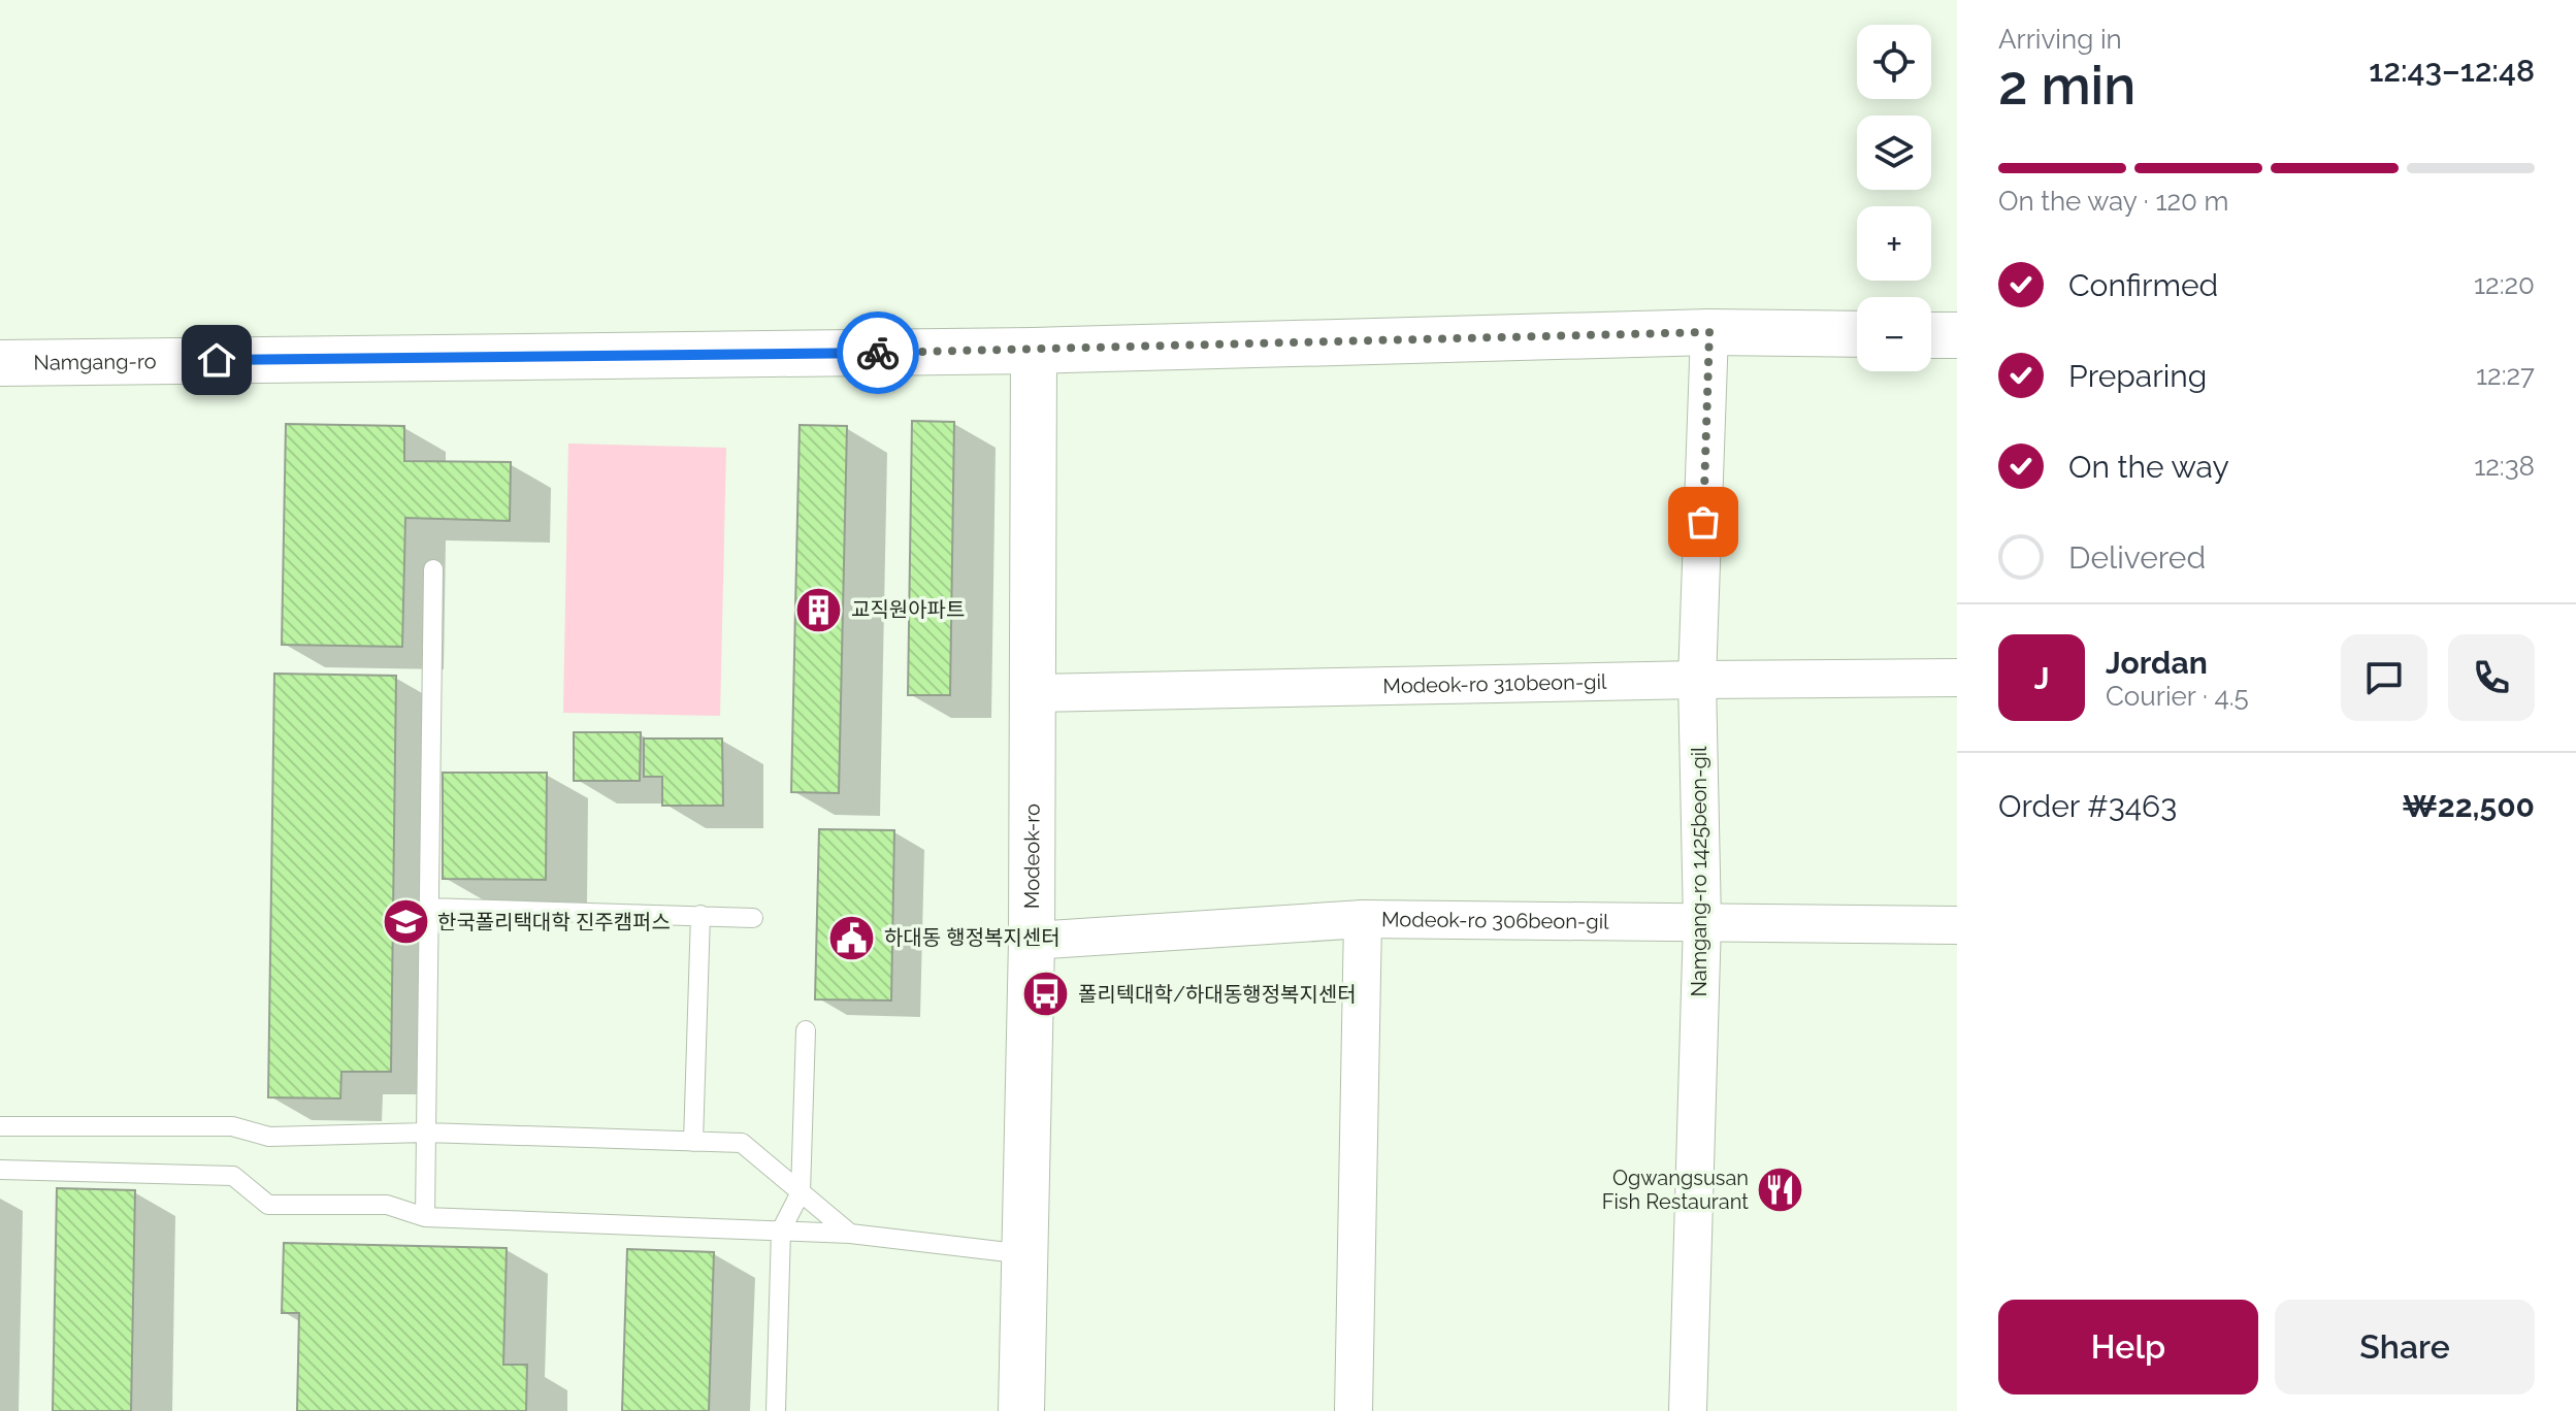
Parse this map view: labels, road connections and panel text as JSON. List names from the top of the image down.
{
  "streets": {
    "street": [
      "Namgang-ro",
      "Modeok-ro 310beon-gil",
      "Modeok-ro",
      "Namgang-ro 1425beon-gil",
      "Modeok-ro 306beon-gil"
    ]
  },
  "crossings": [
    ["Namgang-ro", "Modeok-ro"],
    ["Namgang-ro", "Namgang-ro 1425beon-gil"],
    ["Modeok-ro 310beon-gil", "Modeok-ro"],
    ["Modeok-ro 310beon-gil", "Namgang-ro 1425beon-gil"],
    ["Modeok-ro", "Modeok-ro 306beon-gil"],
    ["Namgang-ro 1425beon-gil", "Modeok-ro 306beon-gil"]
  ],
  "places": {
    "building": ["교직원아파트"],
    "school or university": ["한국폴리택대학 진주캠퍼스"],
    "public building": ["하대동 행정복지센터"],
    "bus stop": ["폴리텍대학/하대동행정복지센터"],
    "restaurant": ["Ogwangsusan Fish Restaurant"]
  },
  "page": {
    "heading": ["2 min", "Arriving in", "12:43–12:48"],
    "panel": [
      "Jordan",
      "Courier · 4.5",
      "Order #3463",
      "₩22,500"
    ],
    "map_buttons": ["+", "−"],
    "bar": "On the way · 120 m",
    "list": [
      ["Confirmed", "12:20"],
      ["Preparing", "12:27"],
      ["On the way", "12:38"],
      "Delivered"
    ],
    "round": "J",
    "buttons": ["Help", "Share"]
  }
}
